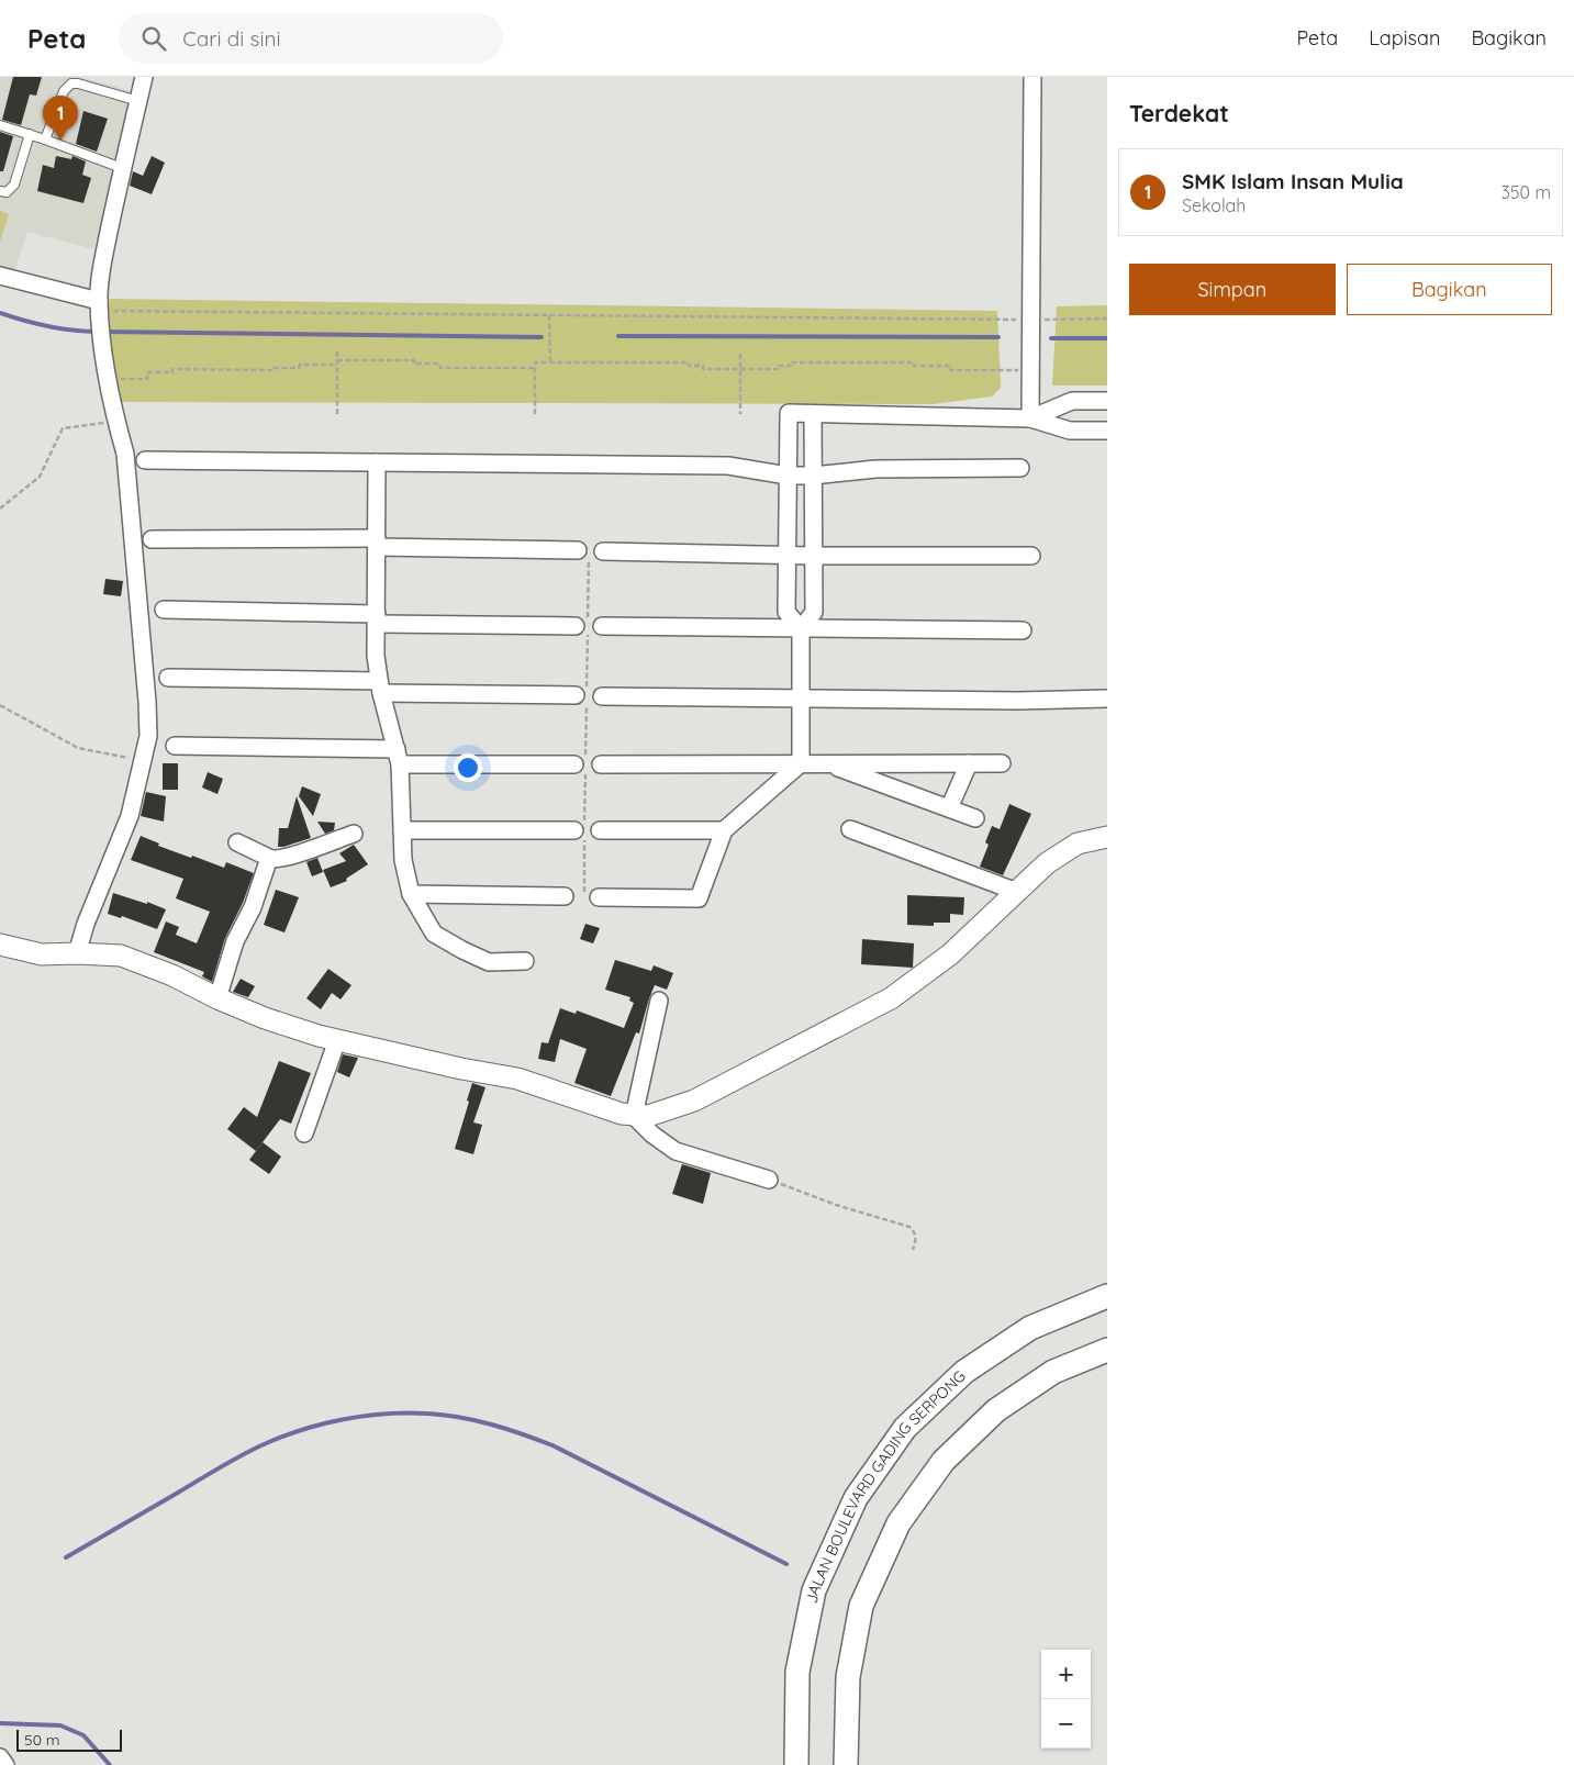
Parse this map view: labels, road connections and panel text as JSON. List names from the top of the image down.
{
  "streets": {
    "main road": ["JALAN BOULEVARD GADING SERPONG"]
  },
  "scale_bar": "50 m",
  "page": {
    "header": "Peta",
    "search": "Cari di sini",
    "nav": ["Peta", "Lapisan", "Bagikan"],
    "heading": "Terdekat",
    "pins": "1",
    "list": [
      {
        "mark": "1",
        "name": "SMK Islam Insan Mulia",
        "note": "Sekolah",
        "value": "350 m"
      }
    ],
    "buttons": ["Simpan", "Bagikan"],
    "map_buttons": ["+", "−"],
    "scale": "50 m"
  }
}
